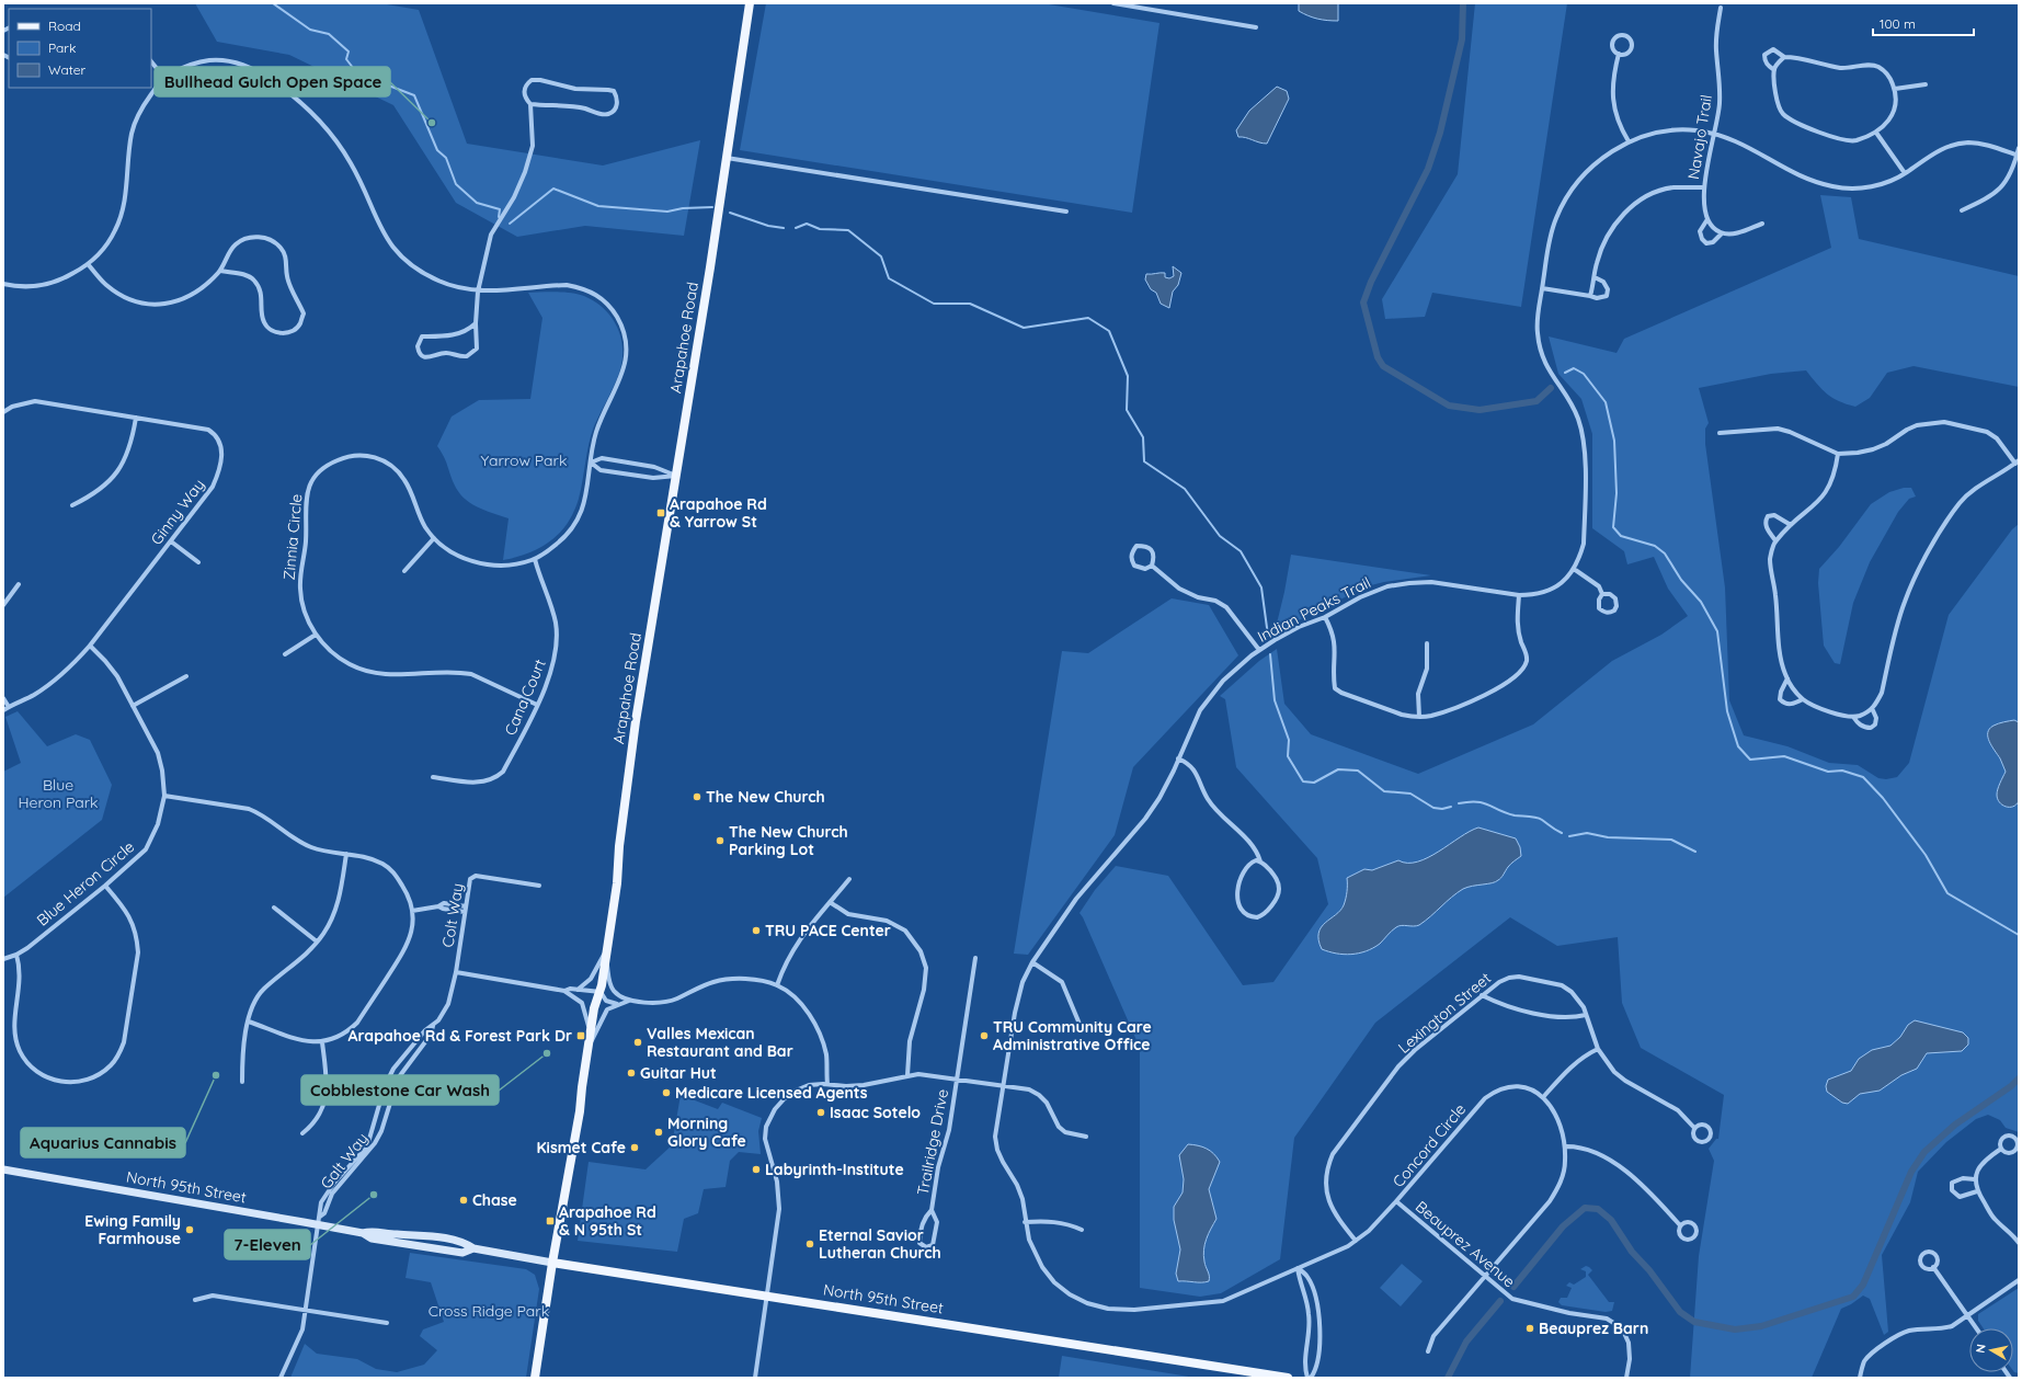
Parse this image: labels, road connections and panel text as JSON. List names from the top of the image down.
{
  "streets": {
    "main road": ["Arapahoe Road", "North 95th Street"],
    "street": [
      "Navajo Trail",
      "Ginny Way",
      "Zinnia Circle",
      "Indian Peaks Trail",
      "Cana Court",
      "Blue Heron Circle",
      "Colt Way",
      "Lexington Street",
      "Trailridge Drive",
      "Concord Circle",
      "Galt Way",
      "Beauprez Avenue"
    ]
  },
  "crossings": [
    ["Navajo Trail", "Indian Peaks Trail"],
    ["Arapahoe Road", "North 95th Street"],
    ["Ginny Way", "Blue Heron Circle"],
    ["Zinnia Circle", "Cana Court"],
    ["Indian Peaks Trail", "Concord Circle"],
    ["Colt Way", "Galt Way"],
    ["Lexington Street", "Concord Circle"],
    ["Concord Circle", "Beauprez Avenue"],
    ["Galt Way", "North 95th Street"]
  ],
  "parks": ["Yarrow Park", "Blue Heron Park", "Cross Ridge Park"],
  "places": {
    "other": [
      "Bullhead Gulch Open Space",
      "The New Church",
      "The New Church Parking Lot",
      "TRU PACE Center",
      "TRU Community Care Administrative Office",
      "Valles Mexican Restaurant and Bar",
      "Cobblestone Car Wash",
      "Guitar Hut",
      "Aquarius Cannabis",
      "Medicare Licensed Agents",
      "Isaac Sotelo",
      "Morning Glory Cafe",
      "Kismet Cafe",
      "Labyrinth-Institute",
      "7-Eleven",
      "Chase",
      "Ewing Family Farmhouse",
      "Eternal Savior Lutheran Church",
      "Beauprez Barn"
    ],
    "transit": ["Arapahoe Rd & Yarrow St", "Arapahoe Rd & Forest Park Dr", "Arapahoe Rd & N 95th St"]
  },
  "legend": ["Road", "Park", "Water"],
  "scale_bar": "100 m",
  "north": "left"
}
